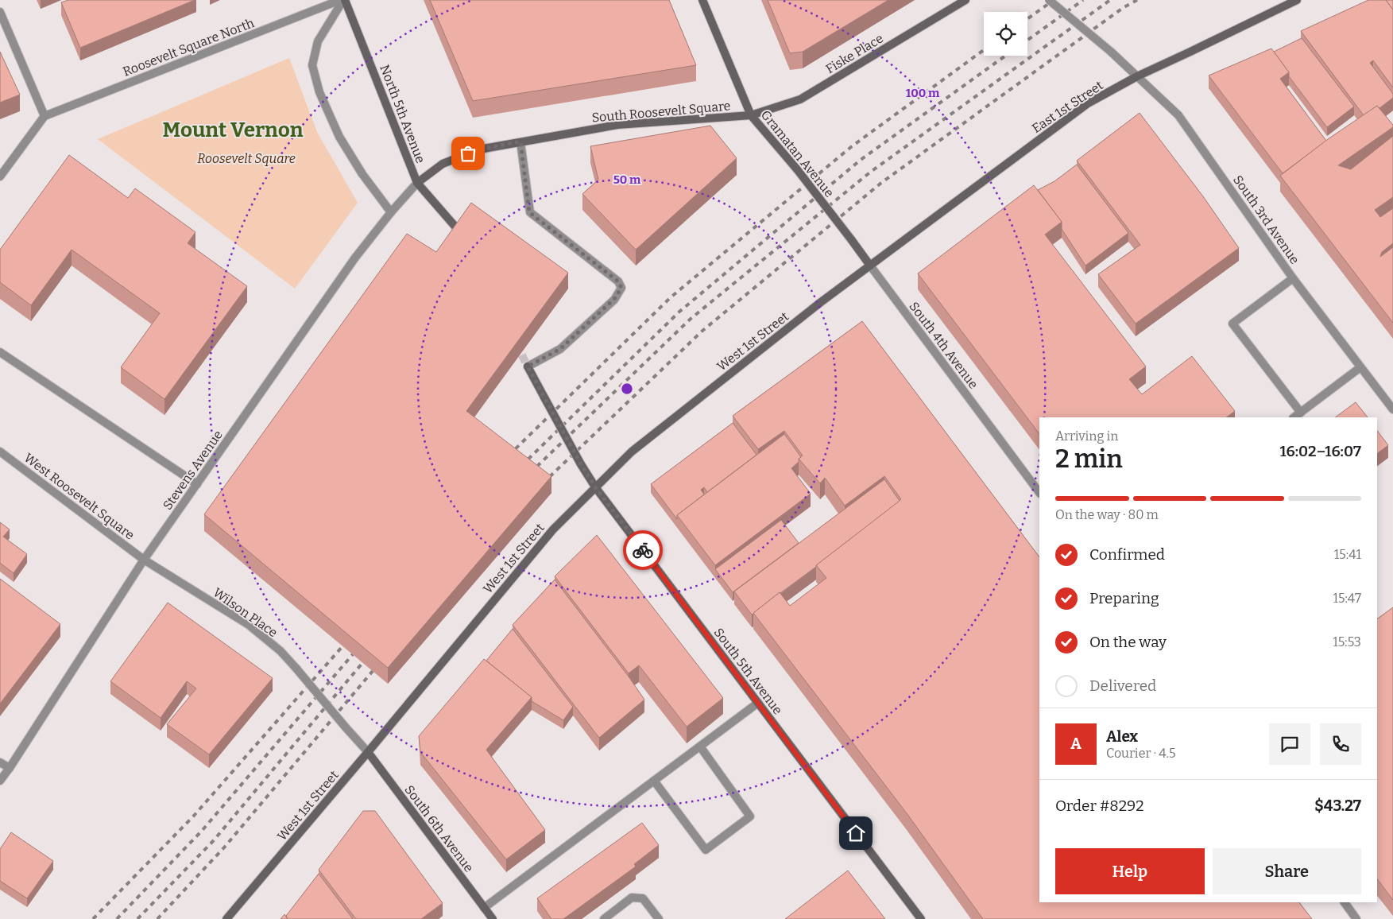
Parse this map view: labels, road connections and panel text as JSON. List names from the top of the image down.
{
  "streets": {
    "street": [
      "Roosevelt Square North",
      "Fiske Place",
      "East 1st Street",
      "South Roosevelt Square",
      "North 5th Avenue",
      "Gramatan Avenue",
      "South 3rd Avenue",
      "West 1st Street",
      "South 4th Avenue",
      "Stevens Avenue",
      "West Roosevelt Square",
      "Wilson Place",
      "South 5th Avenue",
      "South 6th Avenue"
    ]
  },
  "crossings": [
    ["Fiske Place", "South Roosevelt Square"],
    ["Fiske Place", "Gramatan Avenue"],
    ["East 1st Street", "South 3rd Avenue"],
    ["East 1st Street", "West 1st Street"],
    ["East 1st Street", "South 4th Avenue"],
    ["South Roosevelt Square", "North 5th Avenue"],
    ["South Roosevelt Square", "Gramatan Avenue"],
    ["South Roosevelt Square", "Stevens Avenue"],
    ["South Roosevelt Square", "South 5th Avenue"],
    ["North 5th Avenue", "Stevens Avenue"],
    ["Gramatan Avenue", "South 4th Avenue"],
    ["West 1st Street", "South 4th Avenue"],
    ["West 1st Street", "Wilson Place"],
    ["West 1st Street", "South 5th Avenue"],
    ["West 1st Street", "South 6th Avenue"],
    ["Stevens Avenue", "West Roosevelt Square"],
    ["Stevens Avenue", "Wilson Place"],
    ["West Roosevelt Square", "Wilson Place"],
    ["Wilson Place", "South 6th Avenue"]
  ],
  "districts": ["Mount Vernon"],
  "parks": ["Roosevelt Square"],
  "page": {
    "heading": ["2 min", "Arriving in", "16:02–16:07"],
    "panel": [
      "Alex",
      "Courier · 4.5",
      "Order #8292",
      "$43.27"
    ],
    "bar": "On the way · 80 m",
    "list": [
      ["Confirmed", "15:41"],
      ["Preparing", "15:47"],
      ["On the way", "15:53"],
      "Delivered"
    ],
    "round": "A",
    "buttons": ["Help", "Share"]
  },
  "rings": ["100 m", "50 m"]
}
